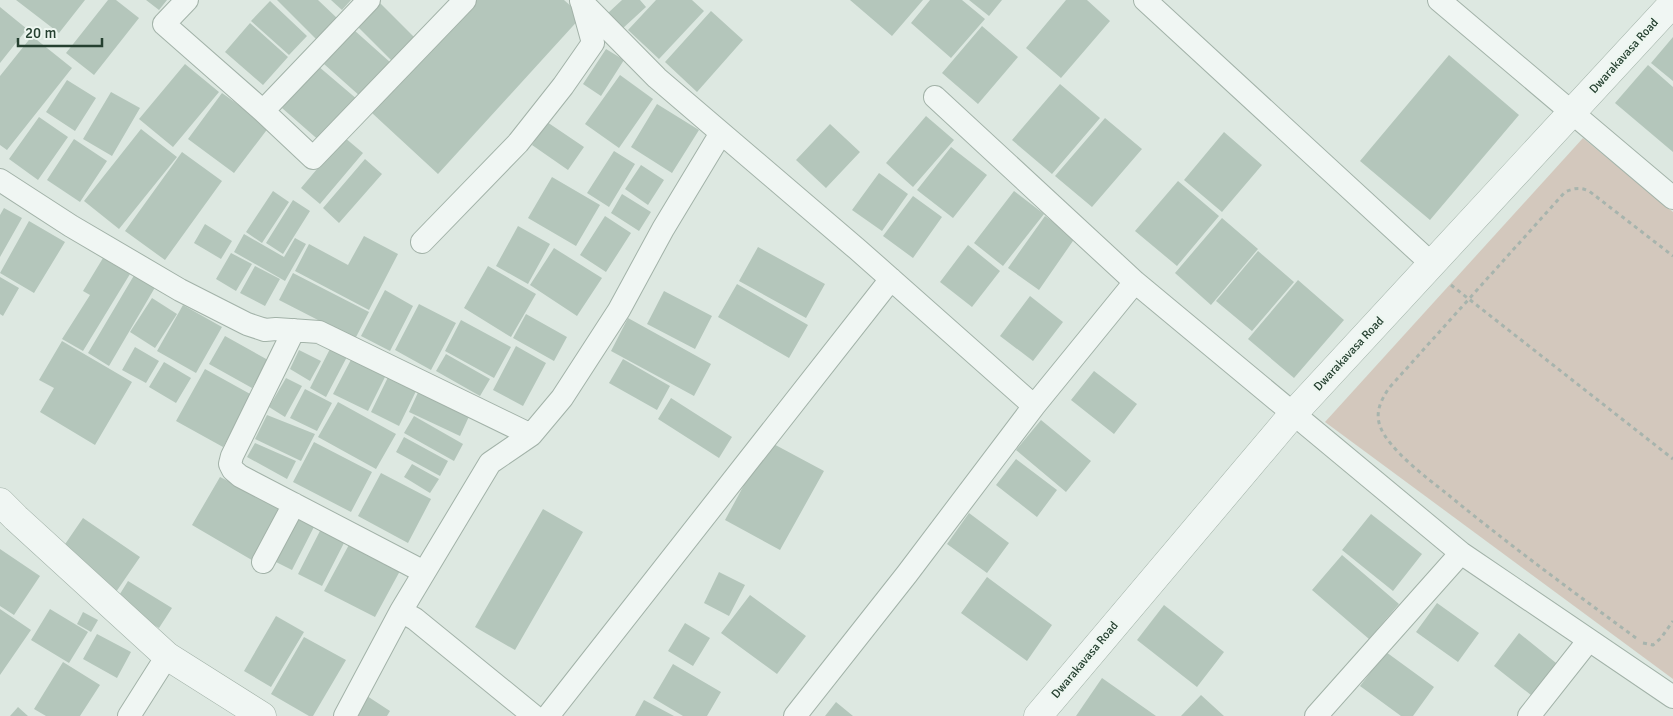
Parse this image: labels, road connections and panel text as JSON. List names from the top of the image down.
{
  "streets": {
    "street": ["Dwarakavasa Road"]
  },
  "scale_bar": "20 m"
}
